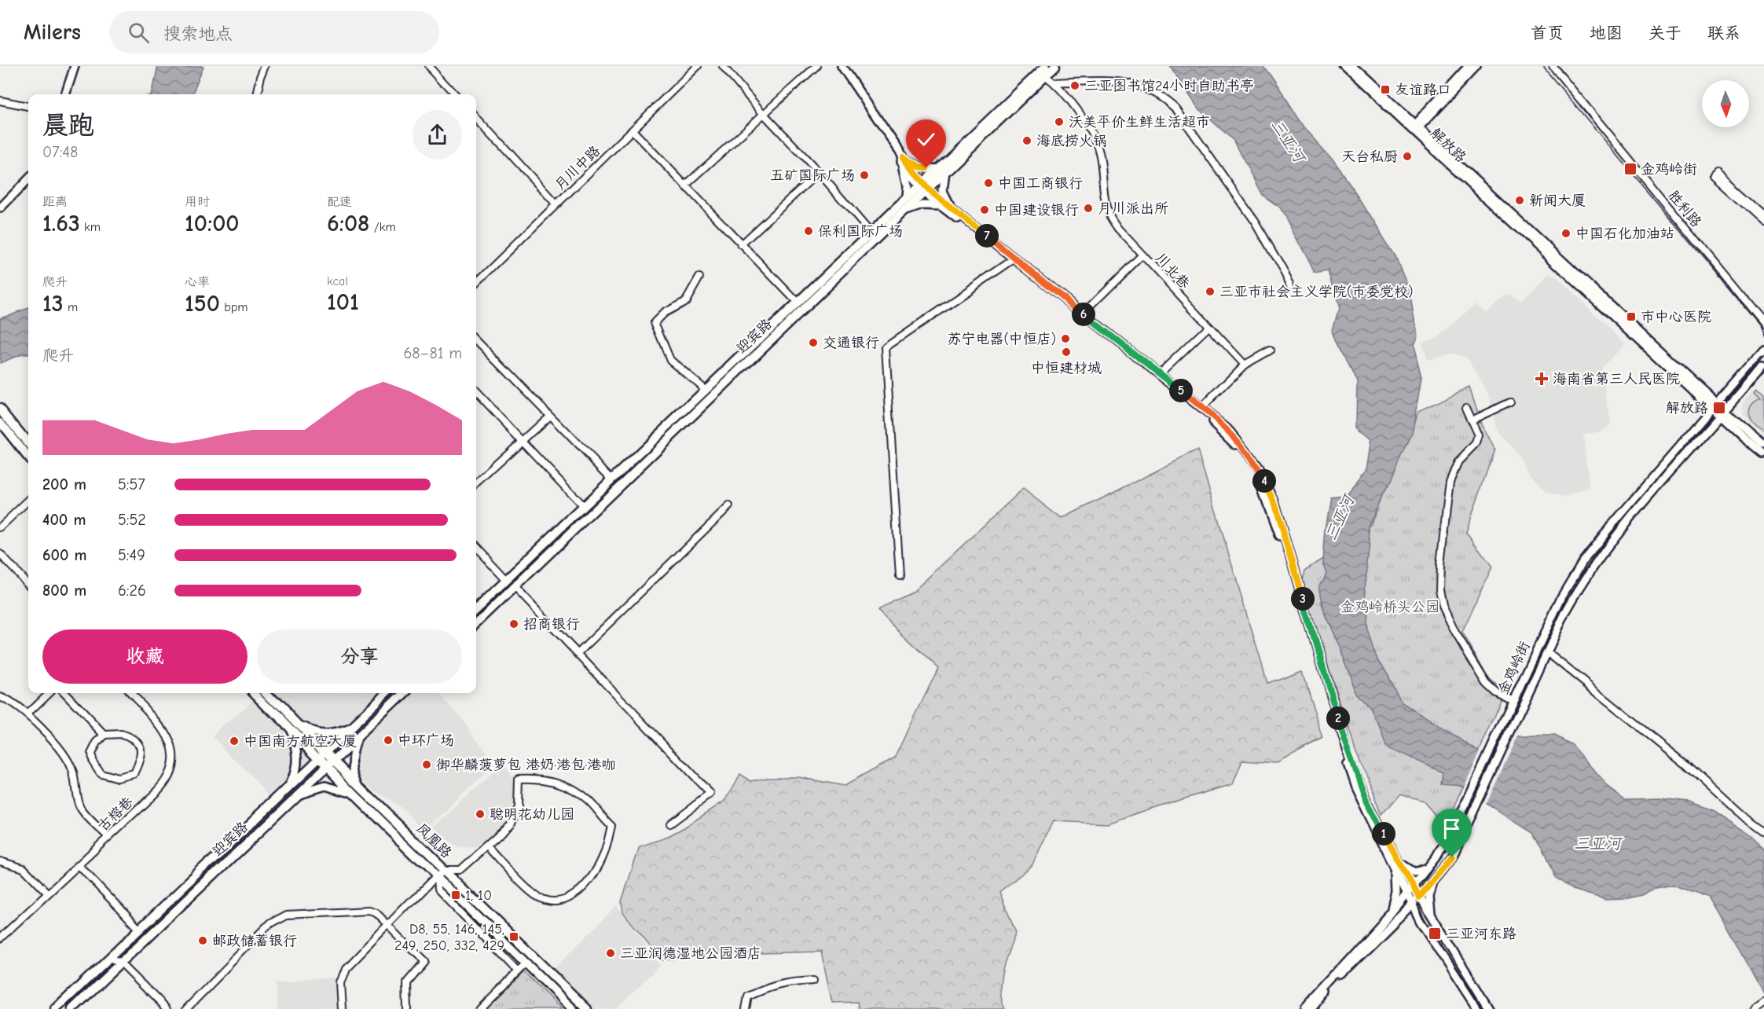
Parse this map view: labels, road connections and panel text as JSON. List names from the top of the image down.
{
  "streets": {
    "highway": ["迎宾路", "凤凰路"],
    "main road": ["解放路", "金鸡岭街"],
    "street": [
      "月川中路",
      "胜利路",
      "川北巷",
      "古榕巷"
    ]
  },
  "crossings": [
    ["解放路", "金鸡岭街"],
    ["川北巷", "迎宾路"],
    ["迎宾路", "凤凰路"]
  ],
  "water": ["三亚河"],
  "parks": ["金鸡岭桥头公园"],
  "places": {
    "other": [
      "三亚图书馆24小时自助书亭",
      "沃美平价生鲜生活超市",
      "海底捞火锅",
      "天台私厨",
      "五矿国际广场",
      "中国工商银行",
      "新闻大厦",
      "月川派出所",
      "中国建设银行",
      "保利国际广场",
      "中国石化加油站",
      "三亚市社会主义学院(市委党校)",
      "苏宁电器(中恒店)",
      "交通银行",
      "中恒建材城",
      "招商银行",
      "中环广场",
      "中国南方航空大厦",
      "御华麟菠萝包 港奶·港包·港咖",
      "聪明花幼儿园",
      "邮政储蓄银行",
      "三亚润德湿地公园酒店"
    ],
    "transit": [
      "友谊路口",
      "金鸡岭街",
      "市中心医院",
      "解放路",
      "1, 10",
      "三亚河东路",
      "D8, 55, 146, 145, 249, 250, 332, 429"
    ],
    "health": ["海南省第三人民医院"]
  },
  "north": "bottom",
  "page": {
    "header": "Milers",
    "search": "搜索地点",
    "nav": [
      "首页",
      "地图",
      "关于",
      "联系"
    ],
    "heading": ["晨跑", "07:48"],
    "stats": [
      ["距离", "1.63 km"],
      ["用时", "10:00"],
      ["配速", "6:08 /km"],
      ["爬升", "13 m"],
      ["心率", "150 bpm"],
      ["kcal", "101"]
    ],
    "pins": [
      "7",
      "6",
      "5",
      "4",
      "3",
      "2",
      "1"
    ],
    "chart": ["爬升", "68–81 m"],
    "list": [
      {
        "name": "200 m",
        "note": "5:57"
      },
      {
        "name": "400 m",
        "note": "5:52"
      },
      {
        "name": "600 m",
        "note": "5:49"
      },
      {
        "name": "800 m",
        "note": "6:26"
      }
    ],
    "buttons": ["收藏", "分享"]
  }
}
